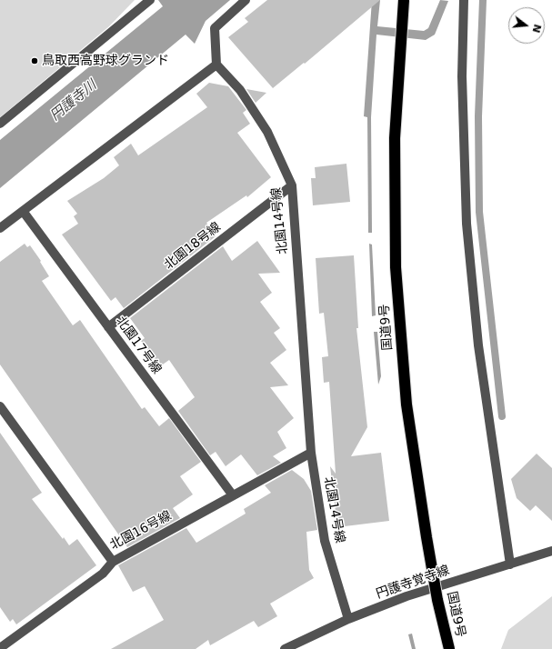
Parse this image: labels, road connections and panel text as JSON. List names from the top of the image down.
{
  "streets": {
    "highway": ["国道9号"],
    "street": [
      "北園14号線",
      "北園18号線",
      "北園17号線",
      "北園16号線",
      "円護寺覚寺線"
    ]
  },
  "crossings": [
    ["北園14号線", "北園18号線"],
    ["北園14号線", "北園16号線"],
    ["北園14号線", "円護寺覚寺線"],
    ["北園18号線", "北園17号線"],
    ["北園17号線", "北園16号線"]
  ],
  "water": ["円護寺川"],
  "places": ["鳥取西高野球グランド"],
  "north": "right"
}
